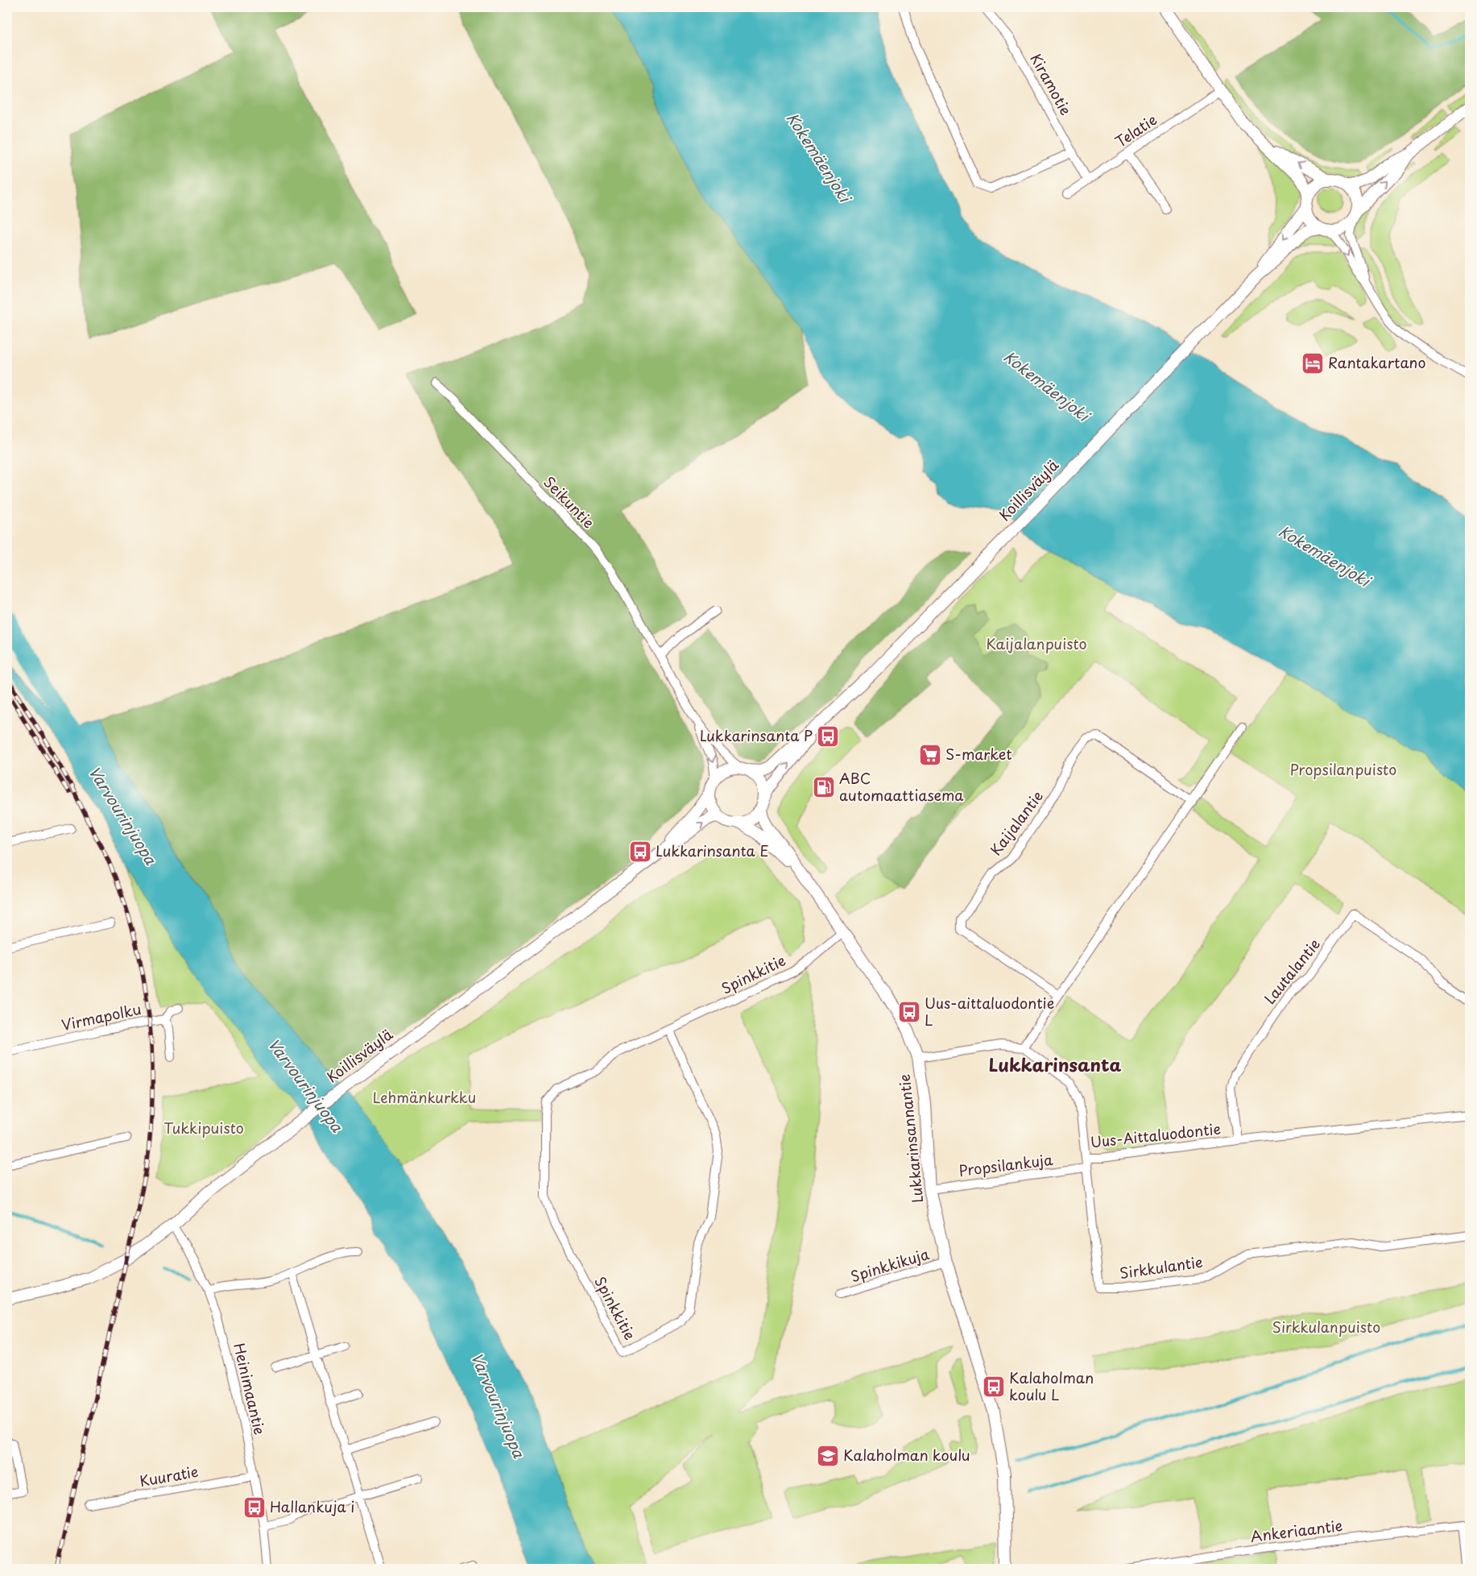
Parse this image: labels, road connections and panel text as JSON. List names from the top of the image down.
{
  "streets": {
    "main road": ["Koillisväylä", "Lukkarinsannantie"],
    "street": [
      "Kiramotie",
      "Telatie",
      "Seikuntie",
      "Kaijalantie",
      "Lautalantie",
      "Spinkkitie",
      "Virmapolku",
      "Uus-Aittaluodontie",
      "Propsilankuja",
      "Spinkkikuja",
      "Sirkkulantie",
      "Heinimaantie",
      "Kuuratie",
      "Ankeriaantie"
    ]
  },
  "crossings": [
    ["Kiramotie", "Telatie"],
    ["Koillisväylä", "Seikuntie"],
    ["Koillisväylä", "Lukkarinsannantie"],
    ["Koillisväylä", "Heinimaantie"],
    ["Seikuntie", "Lukkarinsannantie"],
    ["Lautalantie", "Uus-Aittaluodontie"],
    ["Spinkkitie", "Lukkarinsannantie"],
    ["Uus-Aittaluodontie", "Lukkarinsannantie"],
    ["Uus-Aittaluodontie", "Sirkkulantie"],
    ["Lukkarinsannantie", "Propsilankuja"],
    ["Lukkarinsannantie", "Spinkkikuja"],
    ["Propsilankuja", "Sirkkulantie"],
    ["Heinimaantie", "Kuuratie"]
  ],
  "districts": ["Lukkarinsanta"],
  "water": ["Kokemäenjoki", "Varvourinjuopa"],
  "parks": [
    "Kaijalanpuisto",
    "Propsilanpuisto",
    "Lehmänkurkku",
    "Tukkipuisto",
    "Sirkkulanpuisto"
  ],
  "places": {
    "hotel": ["Rantakartano"],
    "bus stop": [
      "Lukkarinsanta P",
      "Lukkarinsanta E",
      "Uus-aittaluodontie L",
      "Kalaholman koulu L",
      "Hallankuja i"
    ],
    "supermarket": ["S-market"],
    "fuel station": ["ABC automaattiasema"],
    "school or university": ["Kalaholman koulu"]
  }
}
